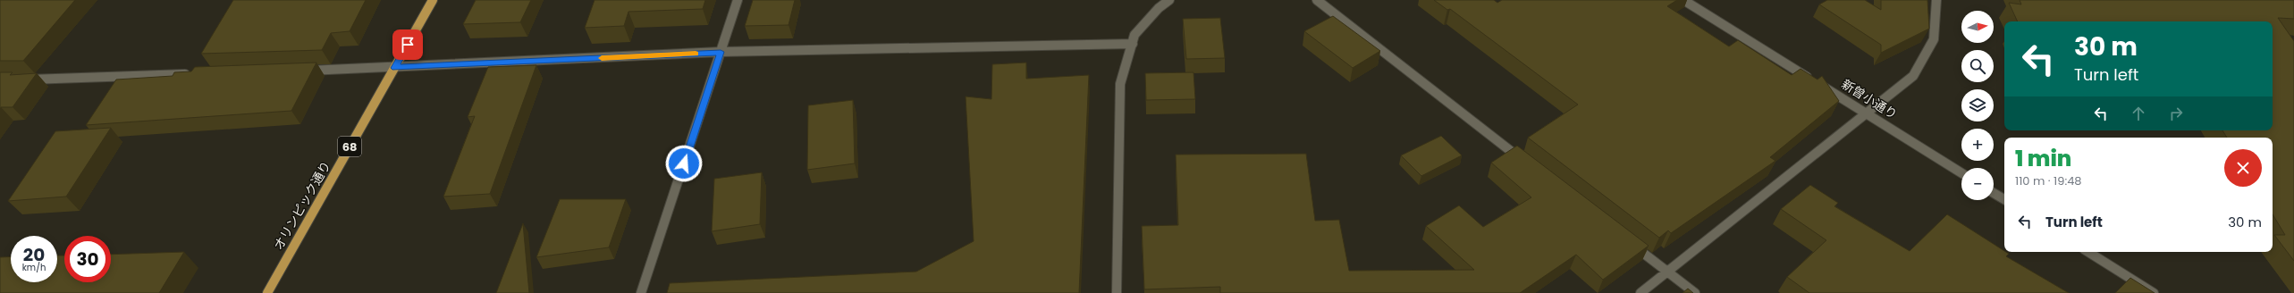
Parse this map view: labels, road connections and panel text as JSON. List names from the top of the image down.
{
  "streets": {
    "main road": ["68", "オリンピック通り"],
    "street": ["新曽小通り"]
  },
  "north": "right",
  "page": {
    "map_buttons": ["+", "−"],
    "turn": ["30 m", "Turn left"],
    "heading": ["1 min", "110 m · 19:48"],
    "list": [
      {
        "name": "Turn left",
        "value": "30 m"
      }
    ],
    "speed": "20 km/h",
    "limit": "30"
  }
}
